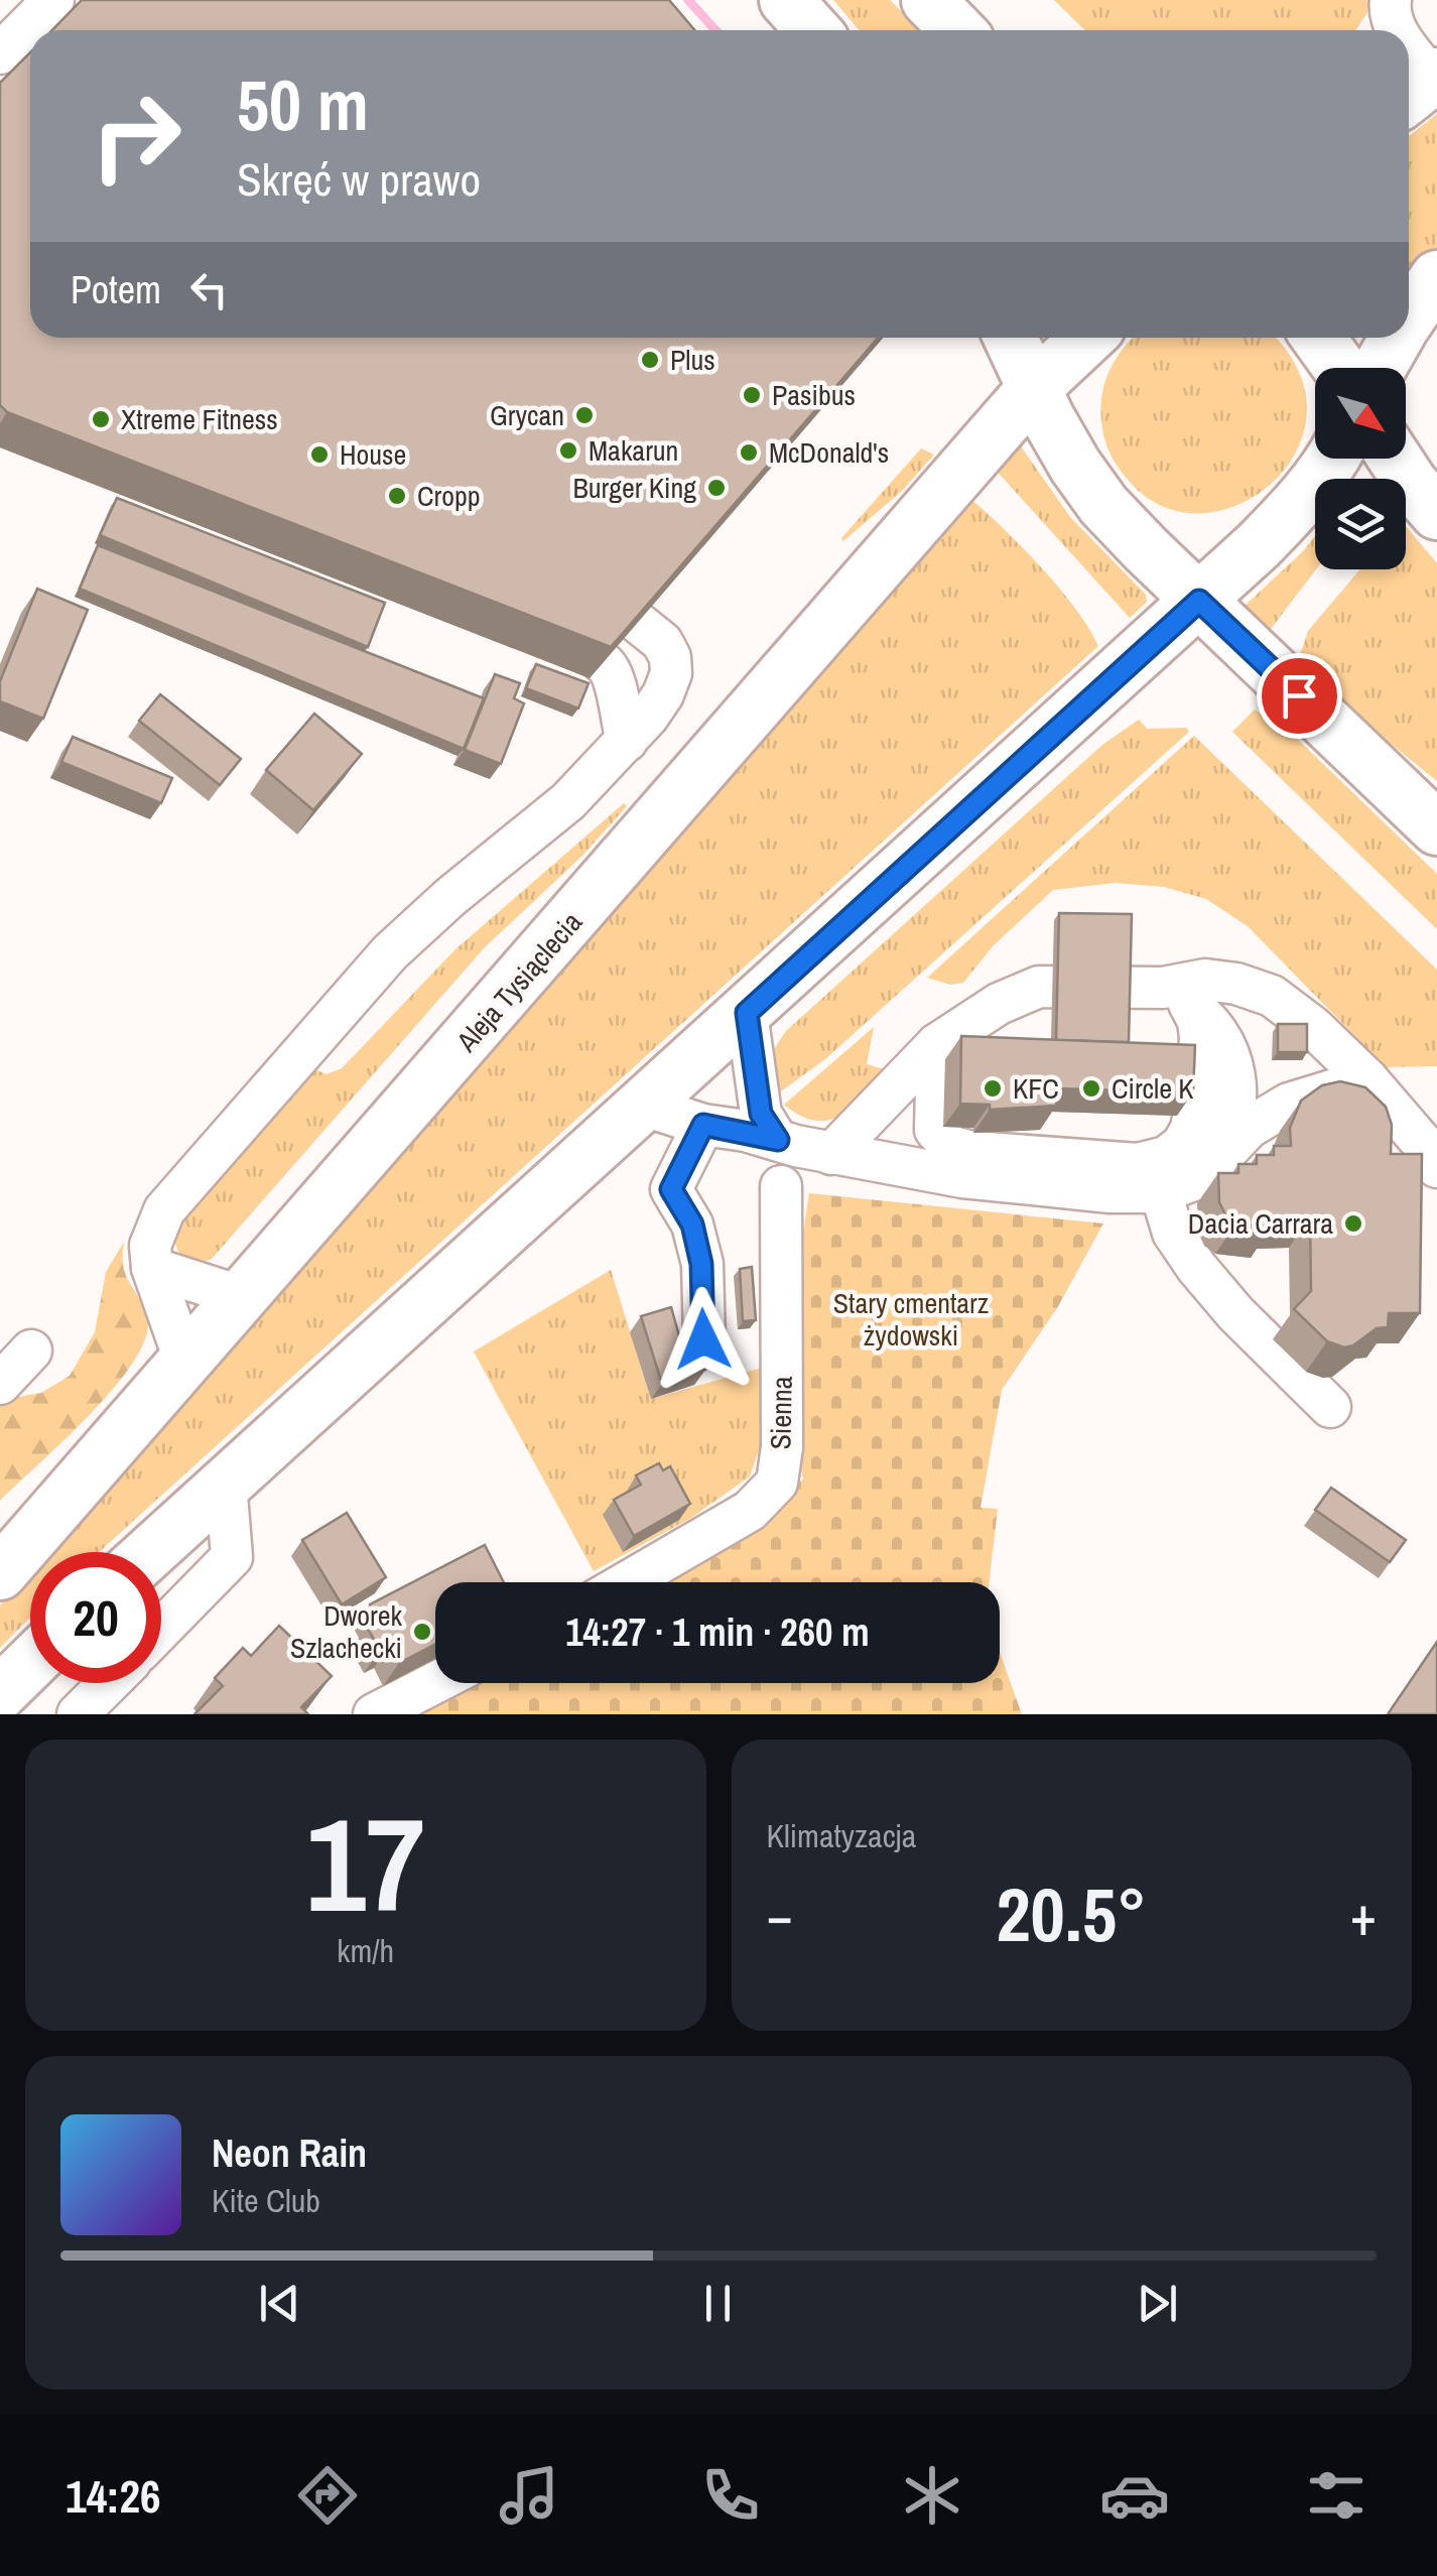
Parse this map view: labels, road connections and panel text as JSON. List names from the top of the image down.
{
  "streets": {
    "main road": ["Aleja Tysiąclecia"],
    "street": ["Sienna"]
  },
  "parks": ["Stary cmentarz żydowski"],
  "places": [
    "Plus",
    "Pasibus",
    "Grycan",
    "Xtreme Fitness",
    "Makarun",
    "McDonald's",
    "House",
    "Burger King",
    "Cropp",
    "KFC",
    "Circle K",
    "Dacia Carrara",
    "Dworek Szlachecki"
  ],
  "north": "bottom right",
  "page": {
    "turn": ["50 m", "Skręć w prawo"],
    "then": "Potem",
    "limit": "20",
    "trip": "14:27 · 1 min · 260 m",
    "tile": [
      ["17", "km/h"],
      "Klimatyzacja"
    ],
    "heat": ["−", "20.5°", "+"],
    "song": ["Neon Rain", "Kite Club"],
    "tabs": "14:26"
  }
}
